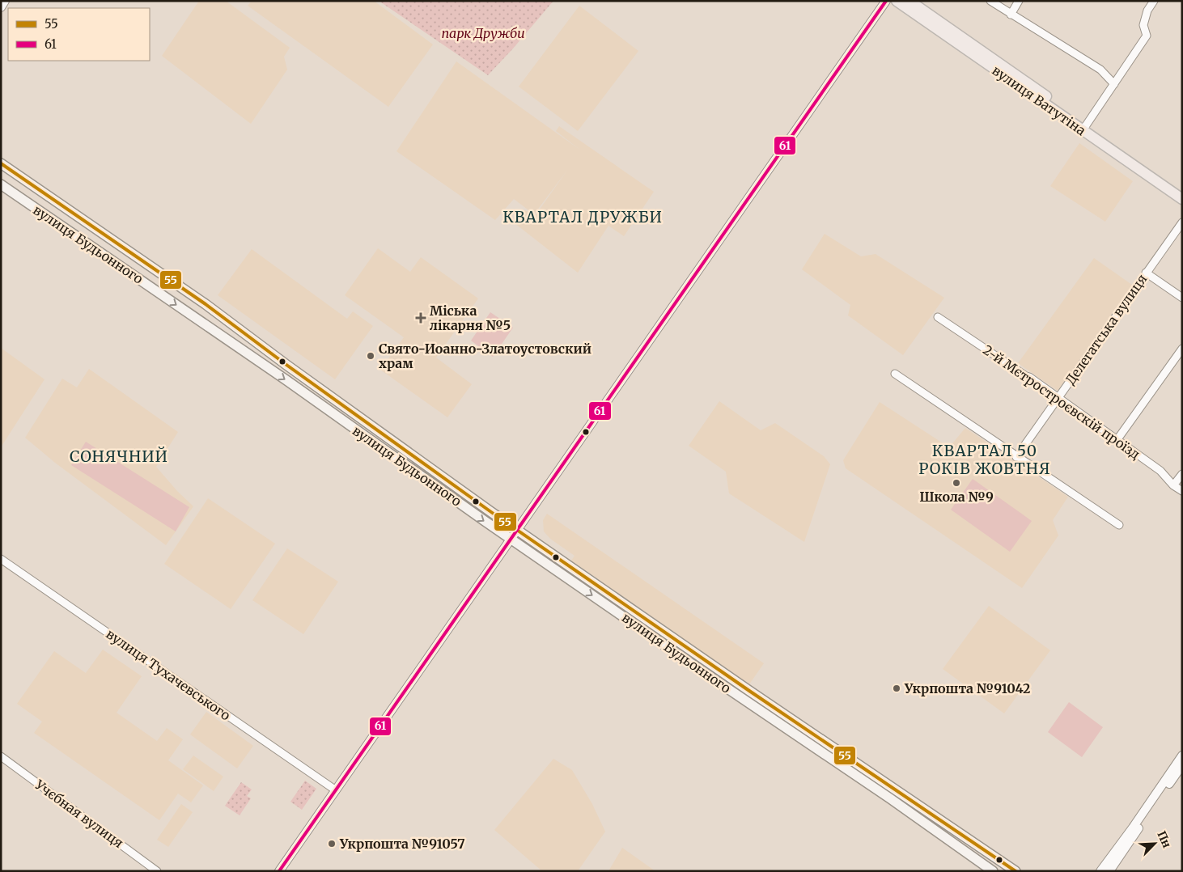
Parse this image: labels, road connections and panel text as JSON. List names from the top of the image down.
{
  "streets": {
    "main road": ["вулиця Ватутіна", "вулиця Будьонного"],
    "street": [
      "Делегатська вулиця",
      "2-й Мєтростроєвскій проїзд",
      "вулиця Тухачевського",
      "Учєбная вулиця"
    ]
  },
  "crossings": [
    ["Делегатська вулиця", "2-й Мєтростроєвскій проїзд"]
  ],
  "districts": ["КВАРТАЛ ДРУЖБИ", "КВАРТАЛ 50 РОКІВ ЖОВТНЯ", "СОНЯЧНИЙ"],
  "parks": ["парк Дружби"],
  "places": {
    "health": ["Міська лікарня №5"],
    "other": [
      "Свято-Иоанно-Златоустовский храм",
      "Школа №9",
      "Укрпошта №91042",
      "Укрпошта №91057"
    ]
  },
  "lines": ["transit line 61", "transit line 55"],
  "legend": ["55", "61"],
  "north": "top right"
}
